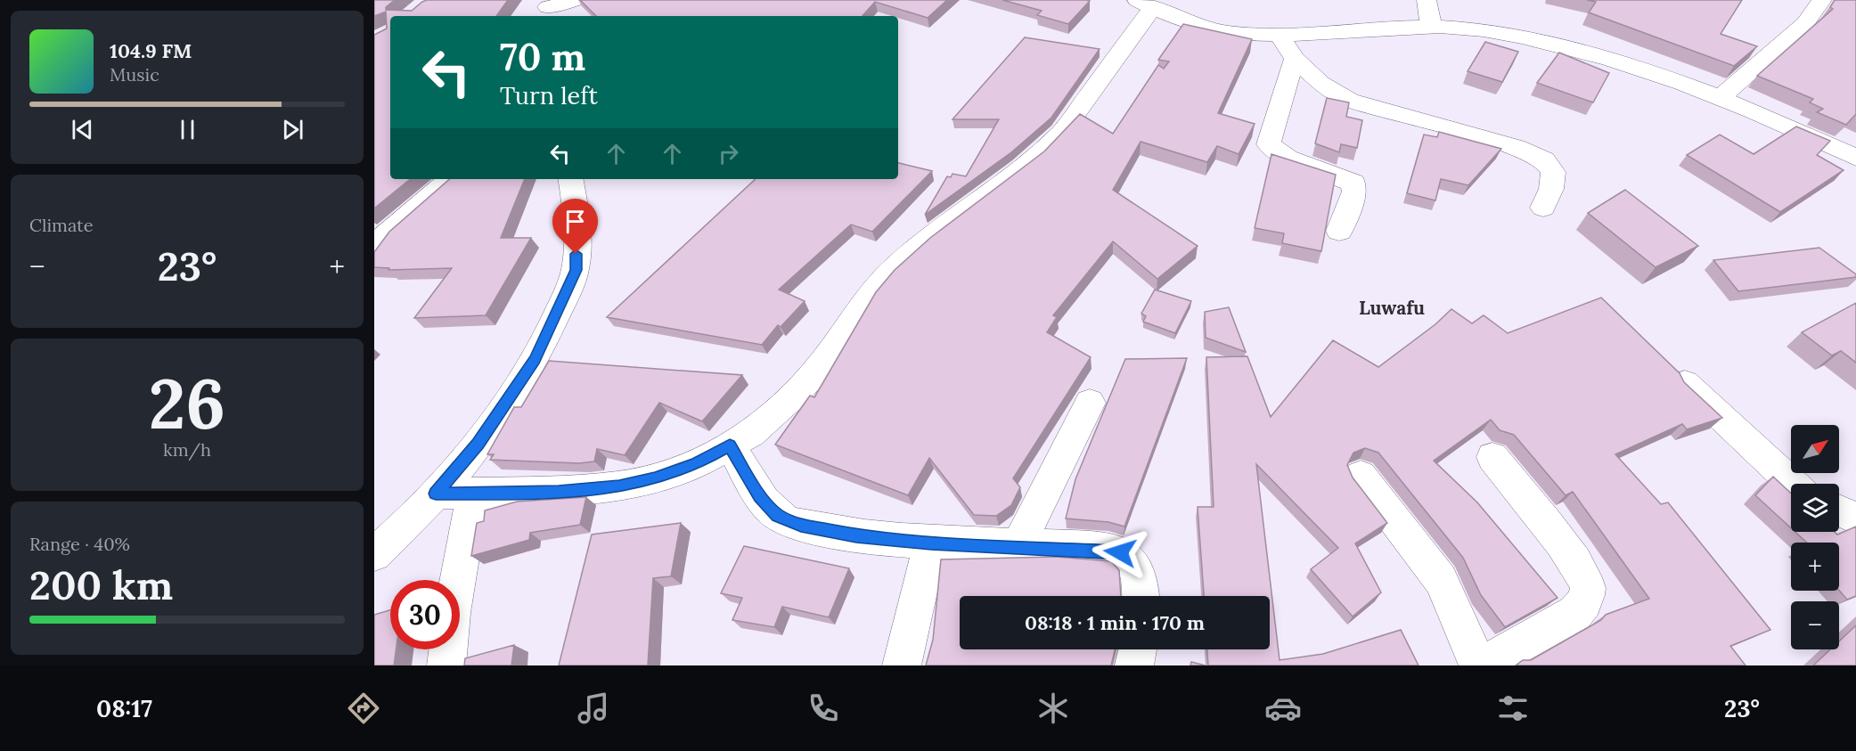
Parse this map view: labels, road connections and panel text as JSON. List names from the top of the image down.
{
  "districts": ["Luwafu"],
  "north": "top right",
  "page": {
    "turn": ["70 m", "Turn left"],
    "song": ["104.9 FM", "Music"],
    "tile": [
      "Climate",
      ["26", "km/h"],
      ["Range · 40%", "200 km"]
    ],
    "heat": ["−", "23°", "+"],
    "map_buttons": ["+", "−"],
    "limit": "30",
    "trip": "08:18 · 1 min · 170 m",
    "tabs": ["08:17", "23°"]
  }
}
